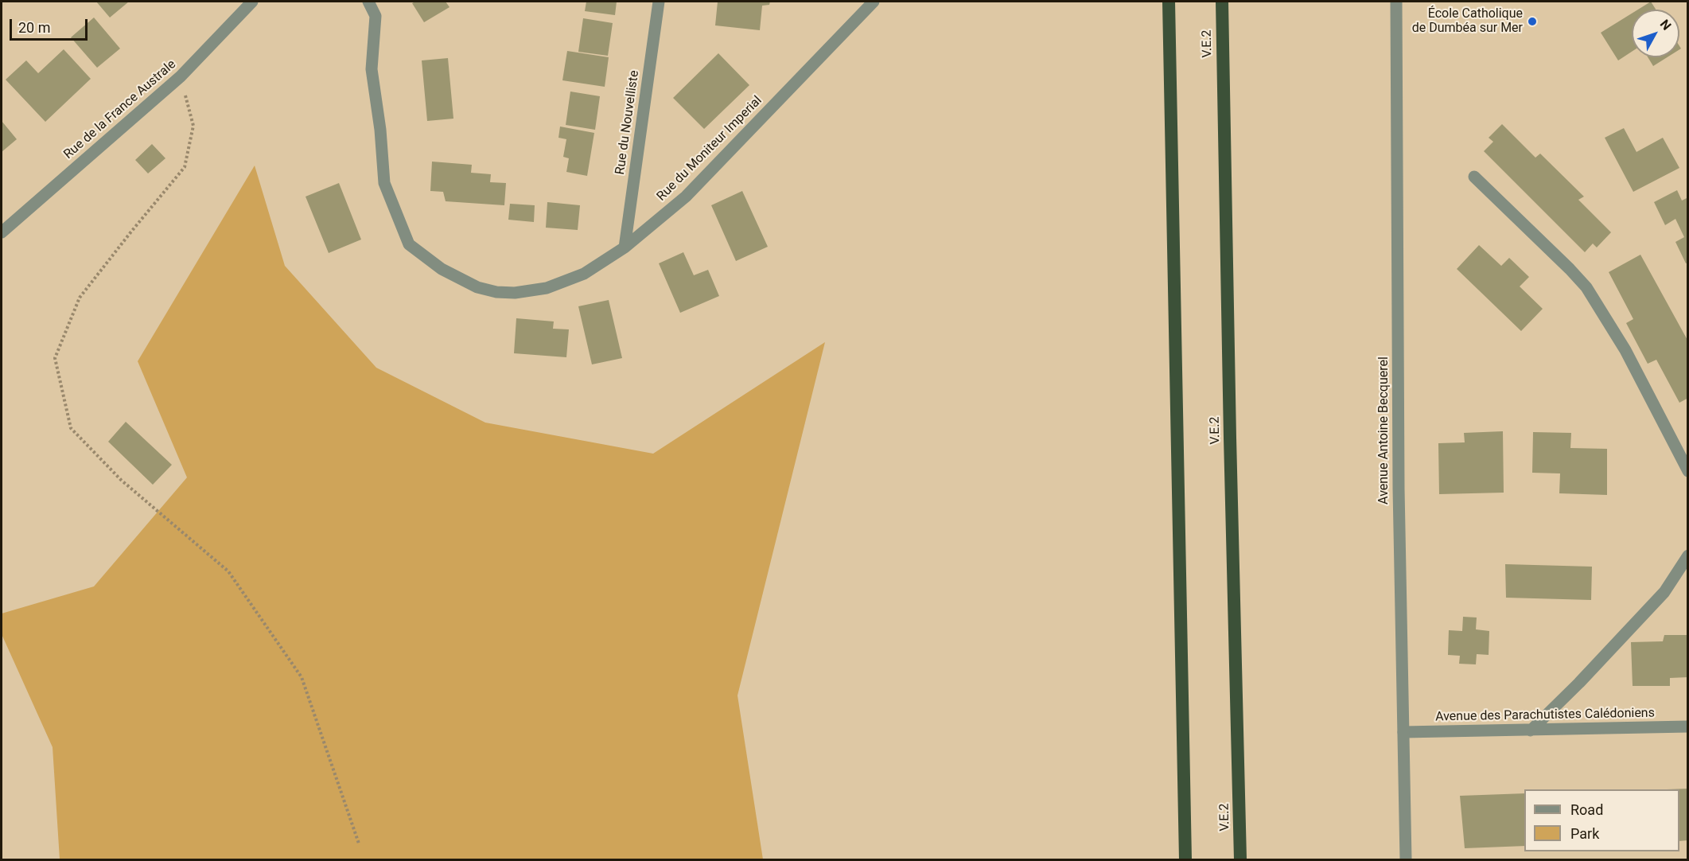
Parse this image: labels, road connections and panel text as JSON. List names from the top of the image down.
{
  "streets": {
    "highway": ["V.E.2"],
    "street": [
      "Rue de la France Australe",
      "Rue du Nouvelliste",
      "Rue du Moniteur Imperial",
      "Avenue Antoine Becquerel",
      "Avenue des Parachutistes Calédoniens"
    ]
  },
  "crossings": [
    ["Rue du Nouvelliste", "Rue du Moniteur Imperial"],
    ["Avenue Antoine Becquerel", "Avenue des Parachutistes Calédoniens"]
  ],
  "places": ["École Catholique de Dumbéa sur Mer"],
  "legend": ["Road", "Park"],
  "scale_bar": "20 m",
  "north": "top right"
}
